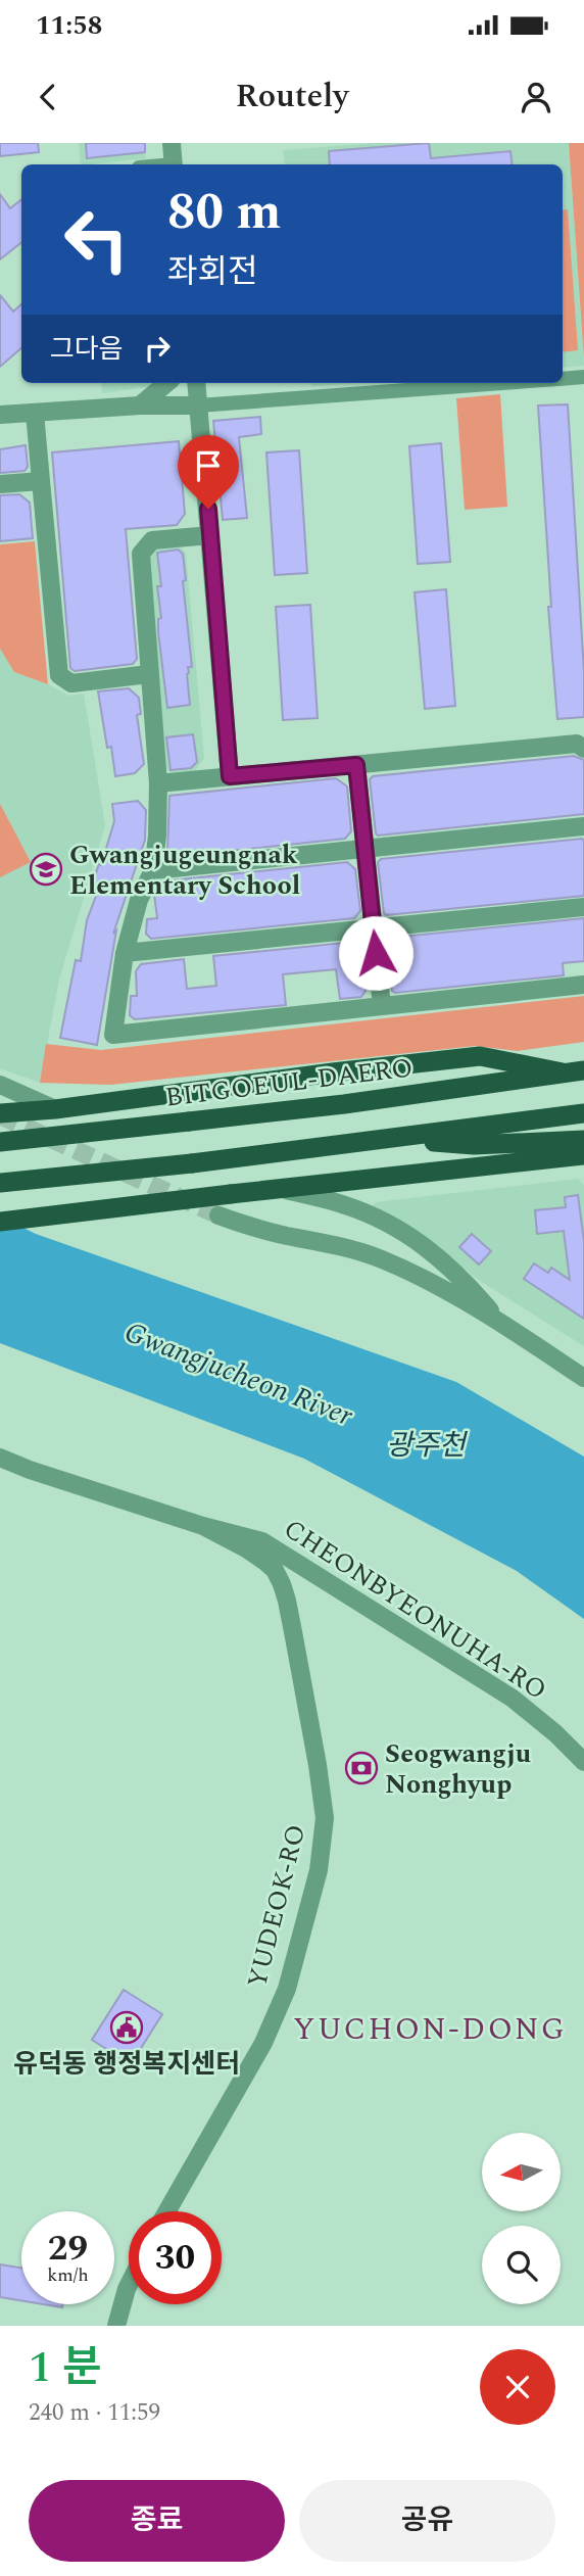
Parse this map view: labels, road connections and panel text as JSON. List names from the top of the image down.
{
  "streets": {
    "highway": ["BITGOEUL-DAERO"],
    "street": ["CHEONBYEONUHA-RO", "YUDEOK-RO"]
  },
  "crossings": [
    ["CHEONBYEONUHA-RO", "YUDEOK-RO"]
  ],
  "districts": ["YUCHON-DONG"],
  "water": ["Gwangjucheon River", "광주천"],
  "places": {
    "school or university": ["Gwangjugeungnak Elementary School"],
    "bank": ["Seogwangju Nonghyup"],
    "public building": ["유덕동 행정복지센터"]
  },
  "north": "left",
  "page": {
    "status": "11:58",
    "header": "Routely",
    "turn": ["80 m", "좌회전"],
    "then": "그다음",
    "speed": "29 km/h",
    "limit": "30",
    "heading": ["1 분", "240 m · 11:59"],
    "buttons": ["종료", "공유"]
  }
}
